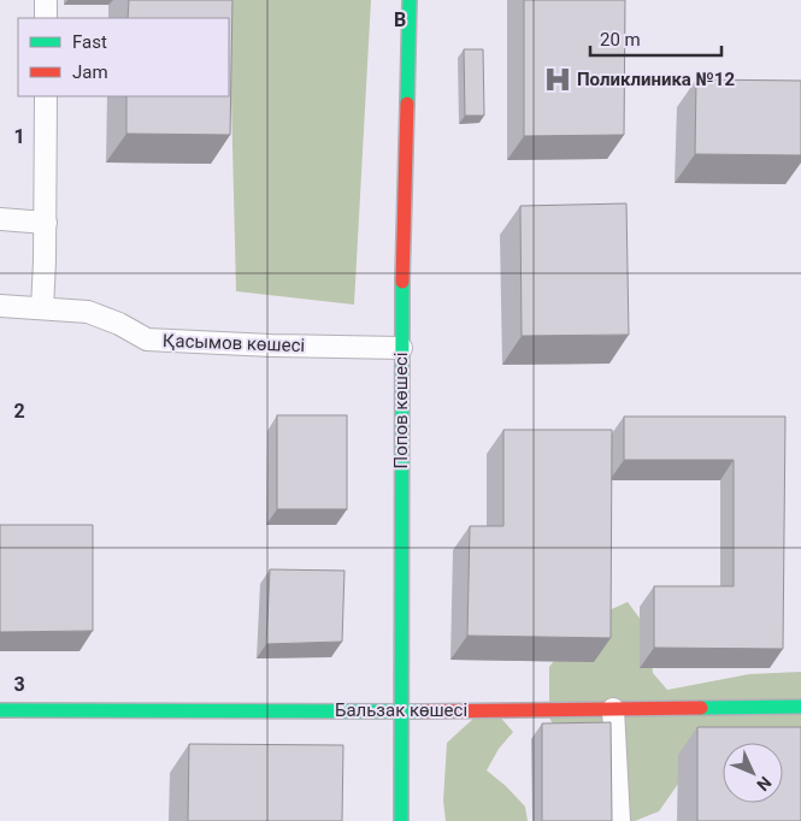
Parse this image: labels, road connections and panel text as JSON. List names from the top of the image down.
{
  "streets": {
    "street": ["Попов көшесі", "Бальзак көшесі"],
    "lane": ["Қасымов көшесі"]
  },
  "crossings": [
    ["Қасымов көшесі", "Попов көшесі"],
    ["Попов көшесі", "Бальзак көшесі"]
  ],
  "places": {
    "hospital": ["Поликлиника №12"]
  },
  "legend": ["Fast", "Jam"],
  "scale_bar": "20 m",
  "north": "bottom right",
  "grid": {
    "columns": ["B"],
    "rows": ["1", "2", "3"]
  }
}
